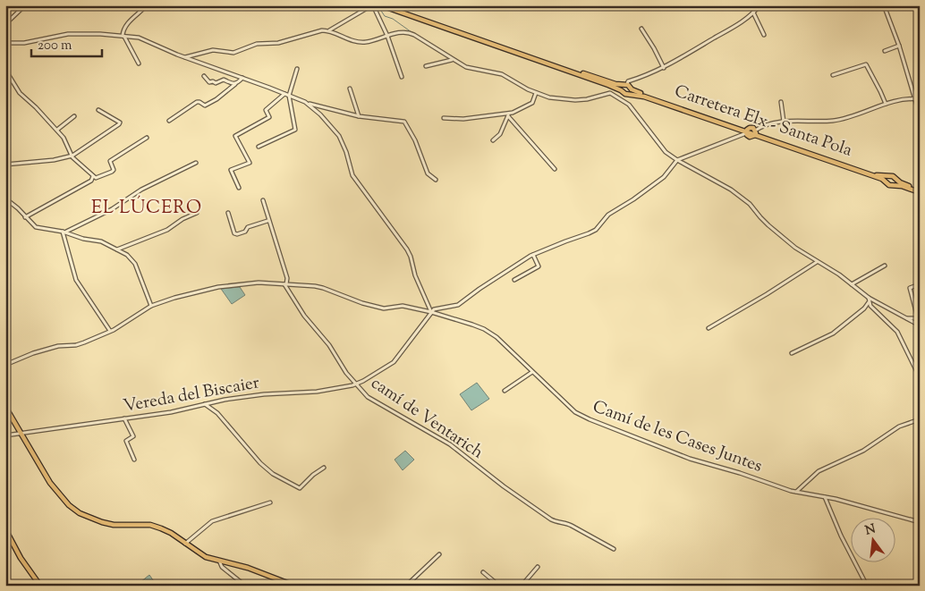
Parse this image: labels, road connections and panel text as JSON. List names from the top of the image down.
{
  "streets": {
    "main road": ["Carretera Elx - Santa Pola"],
    "street": ["Vereda del Biscaier", "camí de Ventarich", "Camí de les Cases Juntes"]
  },
  "crossings": [
    ["Vereda del Biscaier", "camí de Ventarich"],
    ["Vereda del Biscaier", "Camí de les Cases Juntes"],
    ["camí de Ventarich", "Camí de les Cases Juntes"]
  ],
  "districts": ["EL LÚCERO"],
  "scale_bar": "200 m",
  "north": "top"
}
